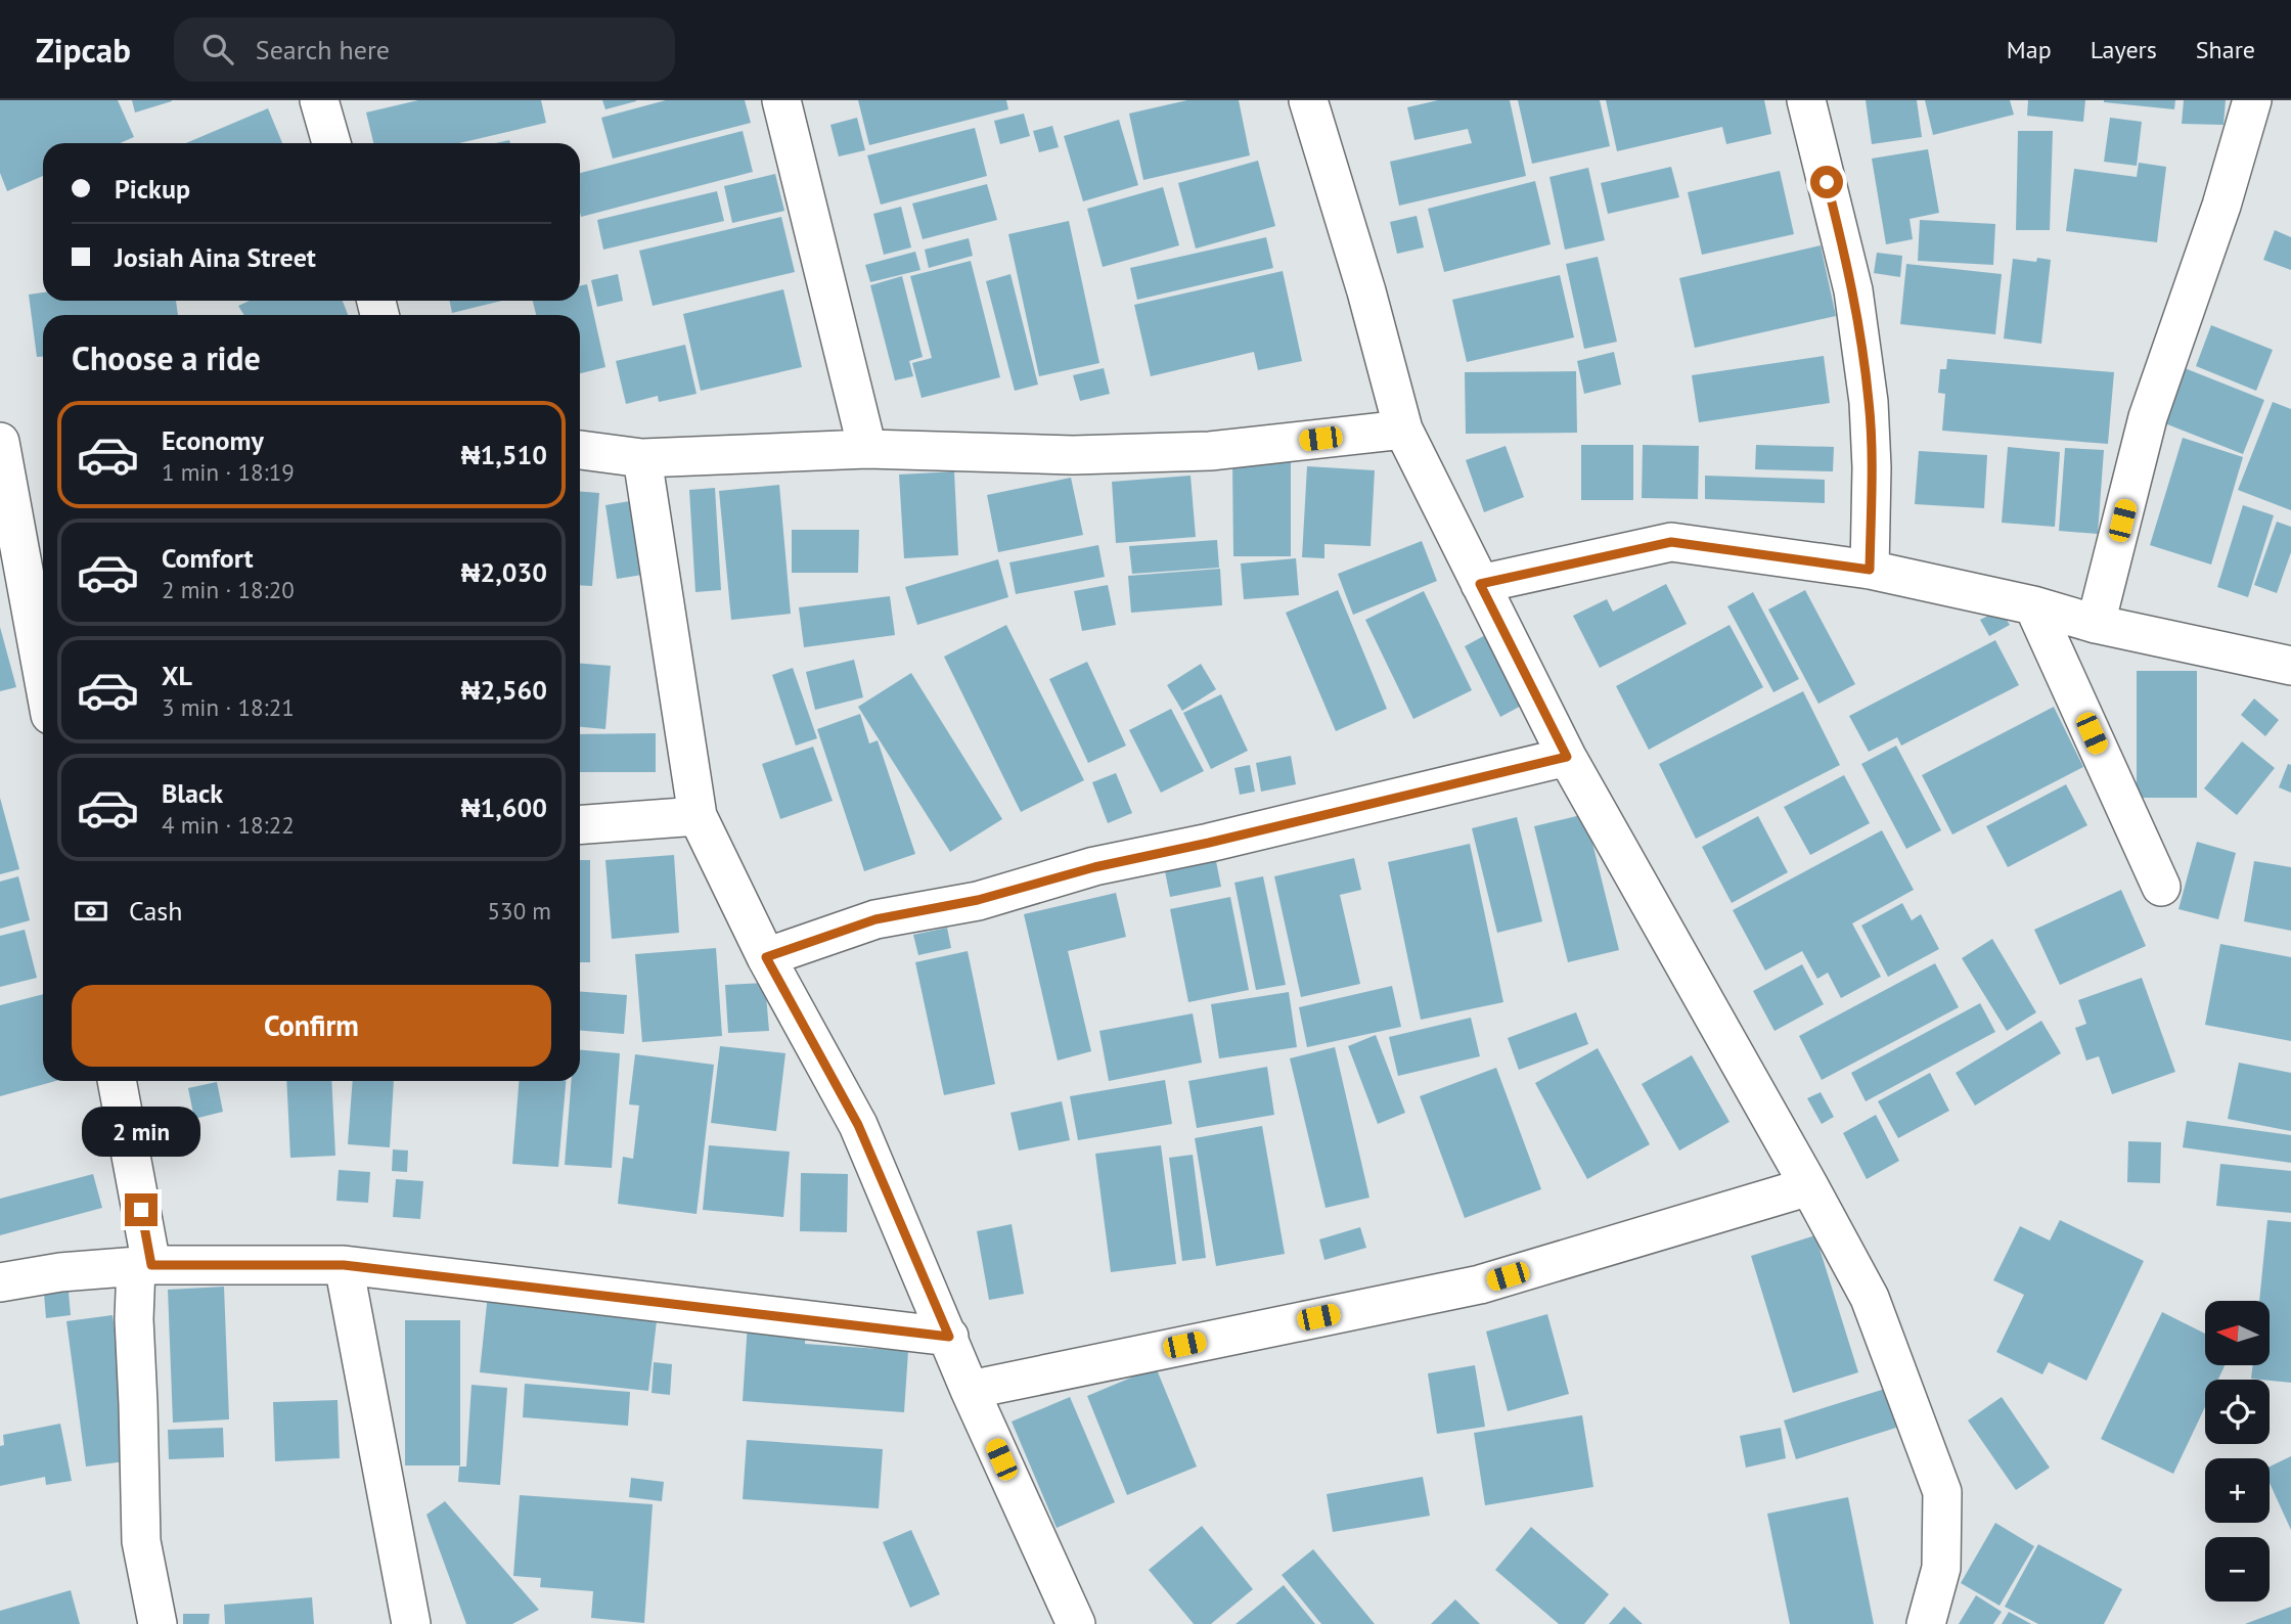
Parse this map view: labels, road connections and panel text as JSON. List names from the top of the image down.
{
  "north": "left",
  "page": {
    "header": "Zipcab",
    "search": "Search here",
    "nav": ["Map", "Layers", "Share"],
    "banner": ["Pickup", "Josiah Aina Street"],
    "heading": "Choose a ride",
    "list": [
      {
        "name": "Economy",
        "note": "1 min · 18:19",
        "value": "₦1,510"
      },
      {
        "name": "Comfort",
        "note": "2 min · 18:20",
        "value": "₦2,030"
      },
      {
        "name": "XL",
        "note": "3 min · 18:21",
        "value": "₦2,560"
      },
      {
        "name": "Black",
        "note": "4 min · 18:22",
        "value": "₦1,600"
      }
    ],
    "pay": ["Cash", "530 m"],
    "buttons": "Confirm",
    "bubble": "2 min",
    "map_buttons": ["+", "−"]
  }
}
